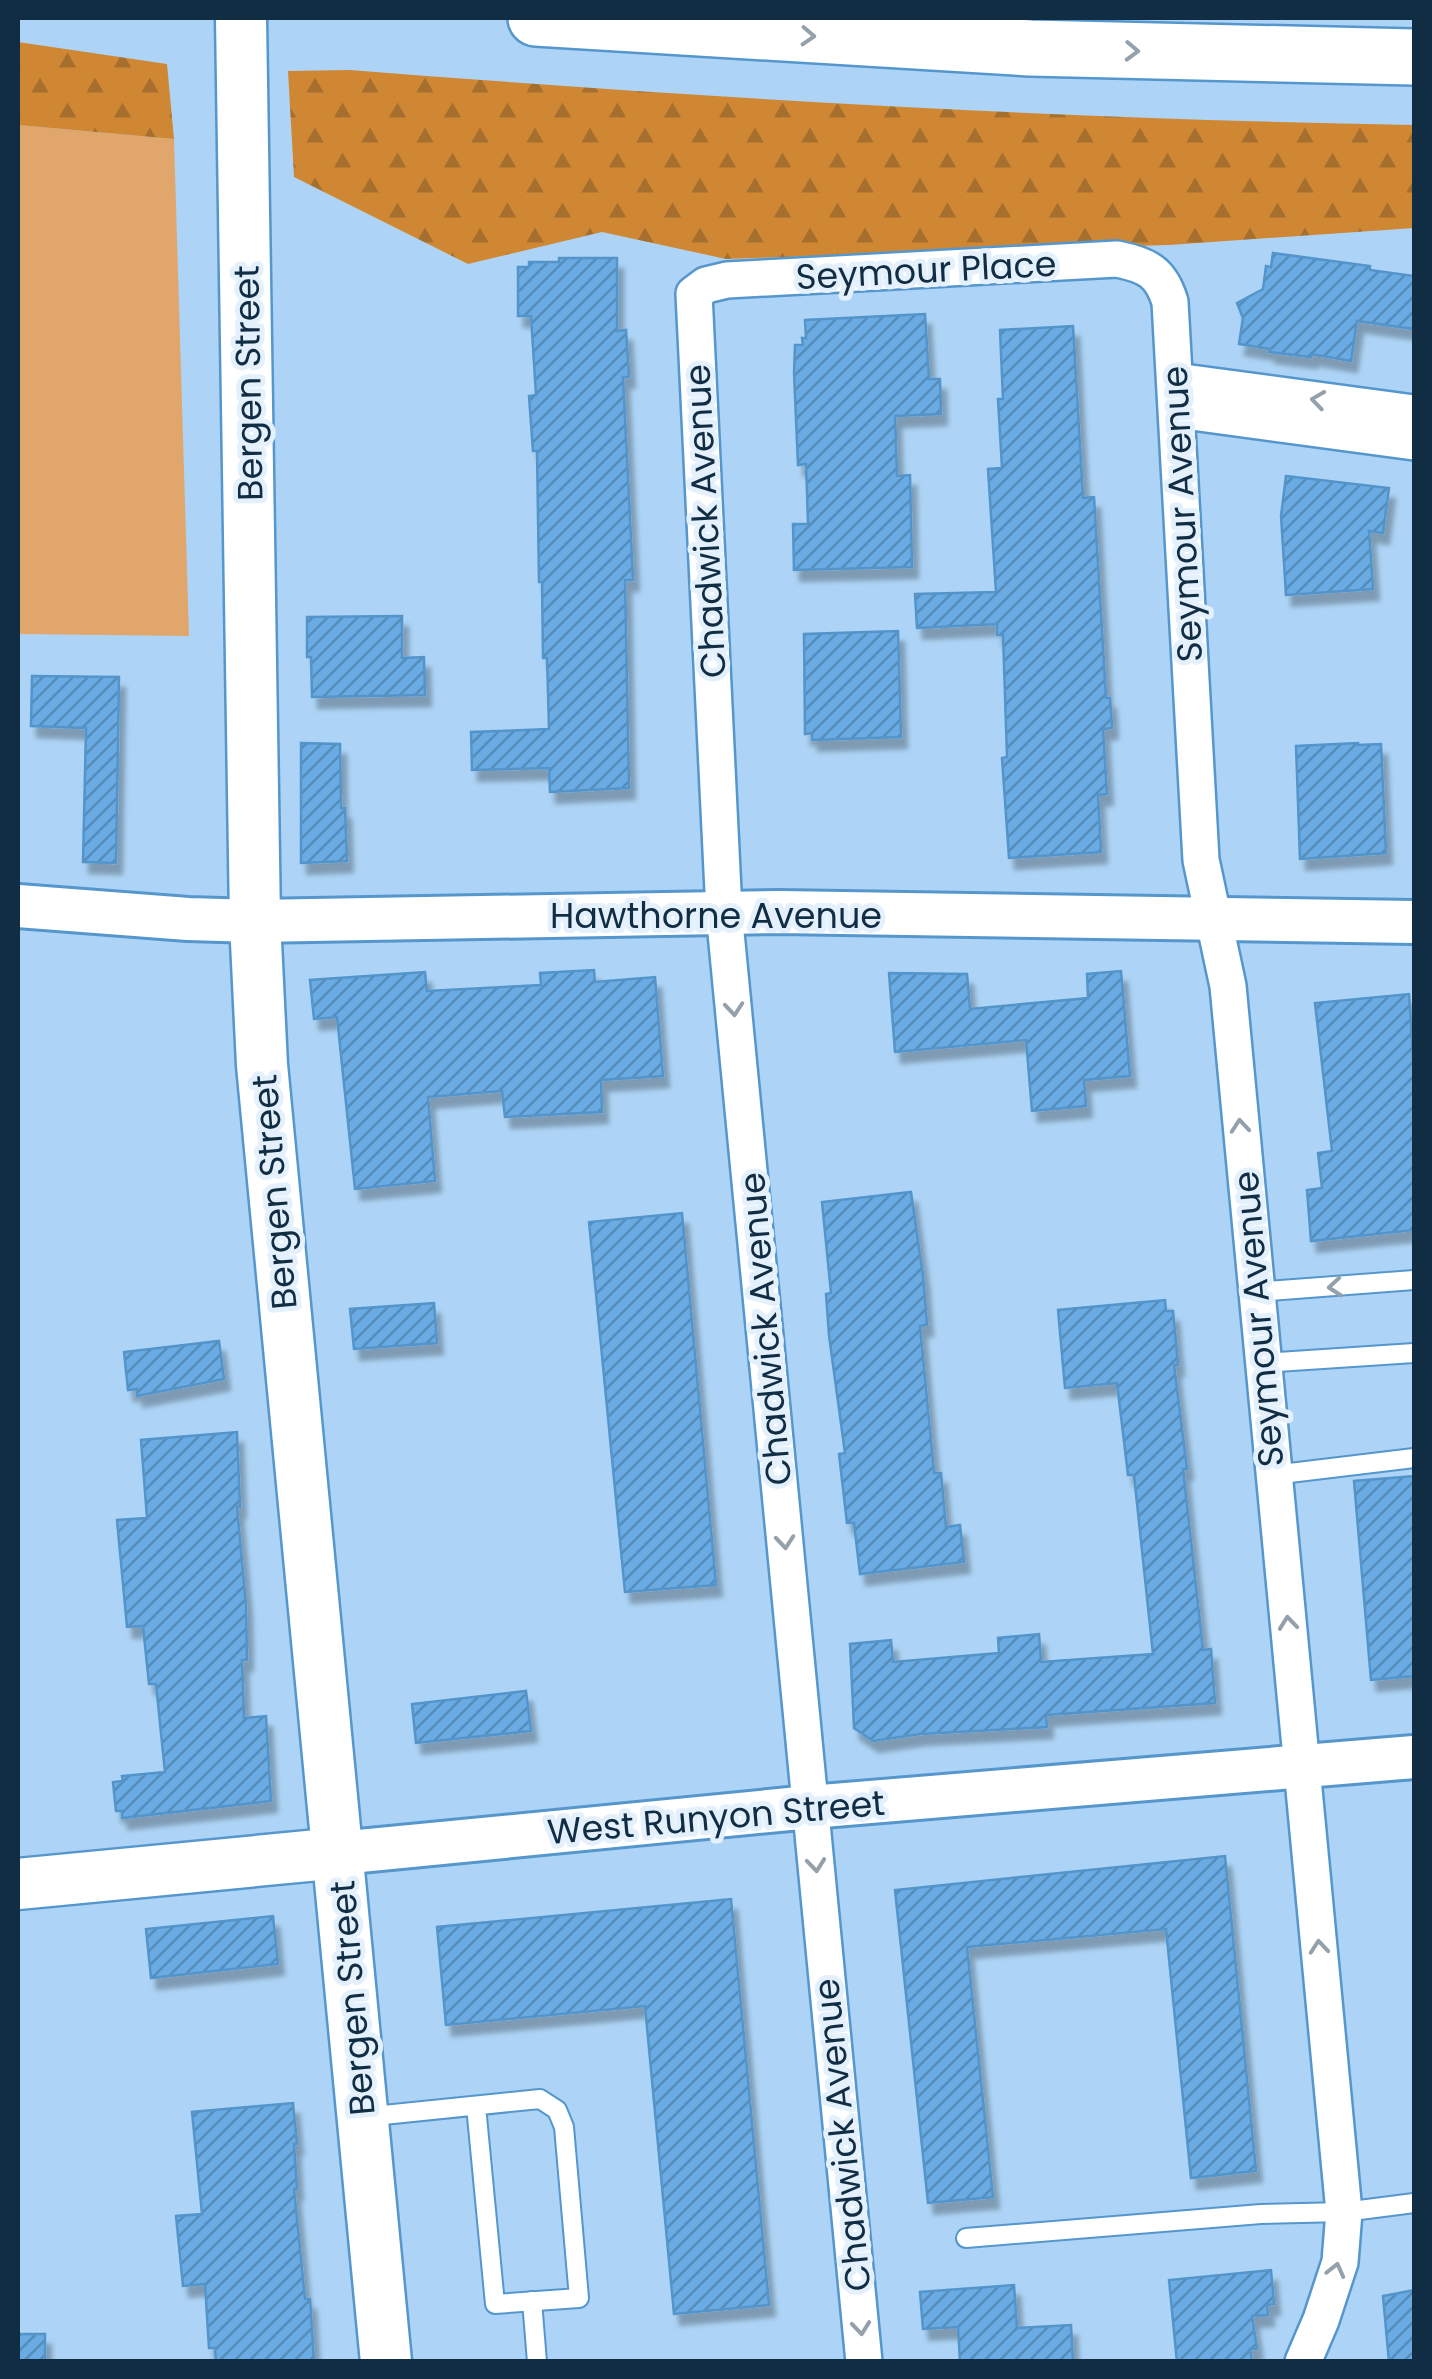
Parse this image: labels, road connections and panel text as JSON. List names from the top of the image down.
{
  "streets": {
    "main road": ["Bergen Street", "West Runyon Street"],
    "street": [
      "Seymour Place",
      "Seymour Avenue",
      "Chadwick Avenue",
      "Hawthorne Avenue"
    ]
  },
  "crossings": [
    ["Seymour Place", "Seymour Avenue"],
    ["Seymour Place", "Chadwick Avenue"],
    ["Bergen Street", "Hawthorne Avenue"],
    ["Bergen Street", "West Runyon Street"],
    ["Seymour Avenue", "Hawthorne Avenue"],
    ["Seymour Avenue", "West Runyon Street"],
    ["Chadwick Avenue", "Hawthorne Avenue"],
    ["Chadwick Avenue", "West Runyon Street"]
  ],
  "one_way": ["Seymour Avenue", "Chadwick Avenue"]
}
